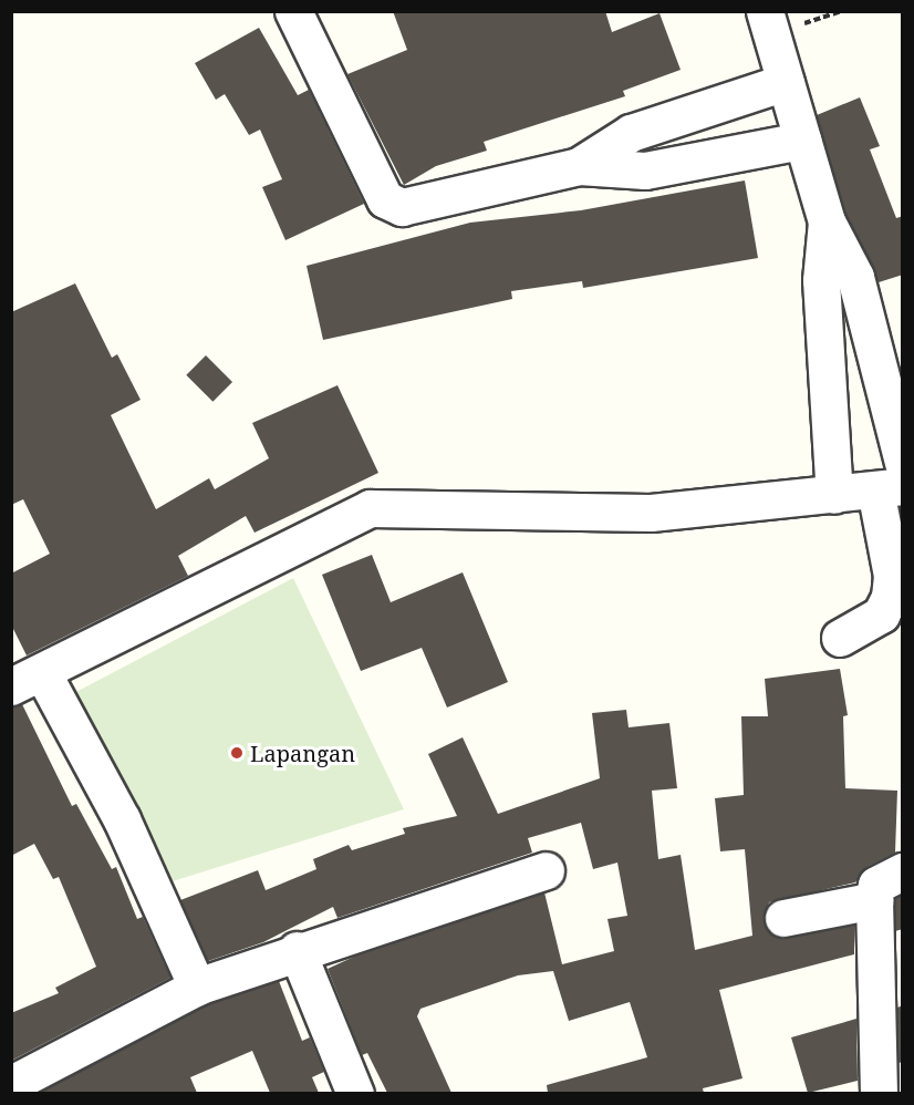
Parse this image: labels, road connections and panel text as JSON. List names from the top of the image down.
{
  "places": ["Lapangan"]
}
